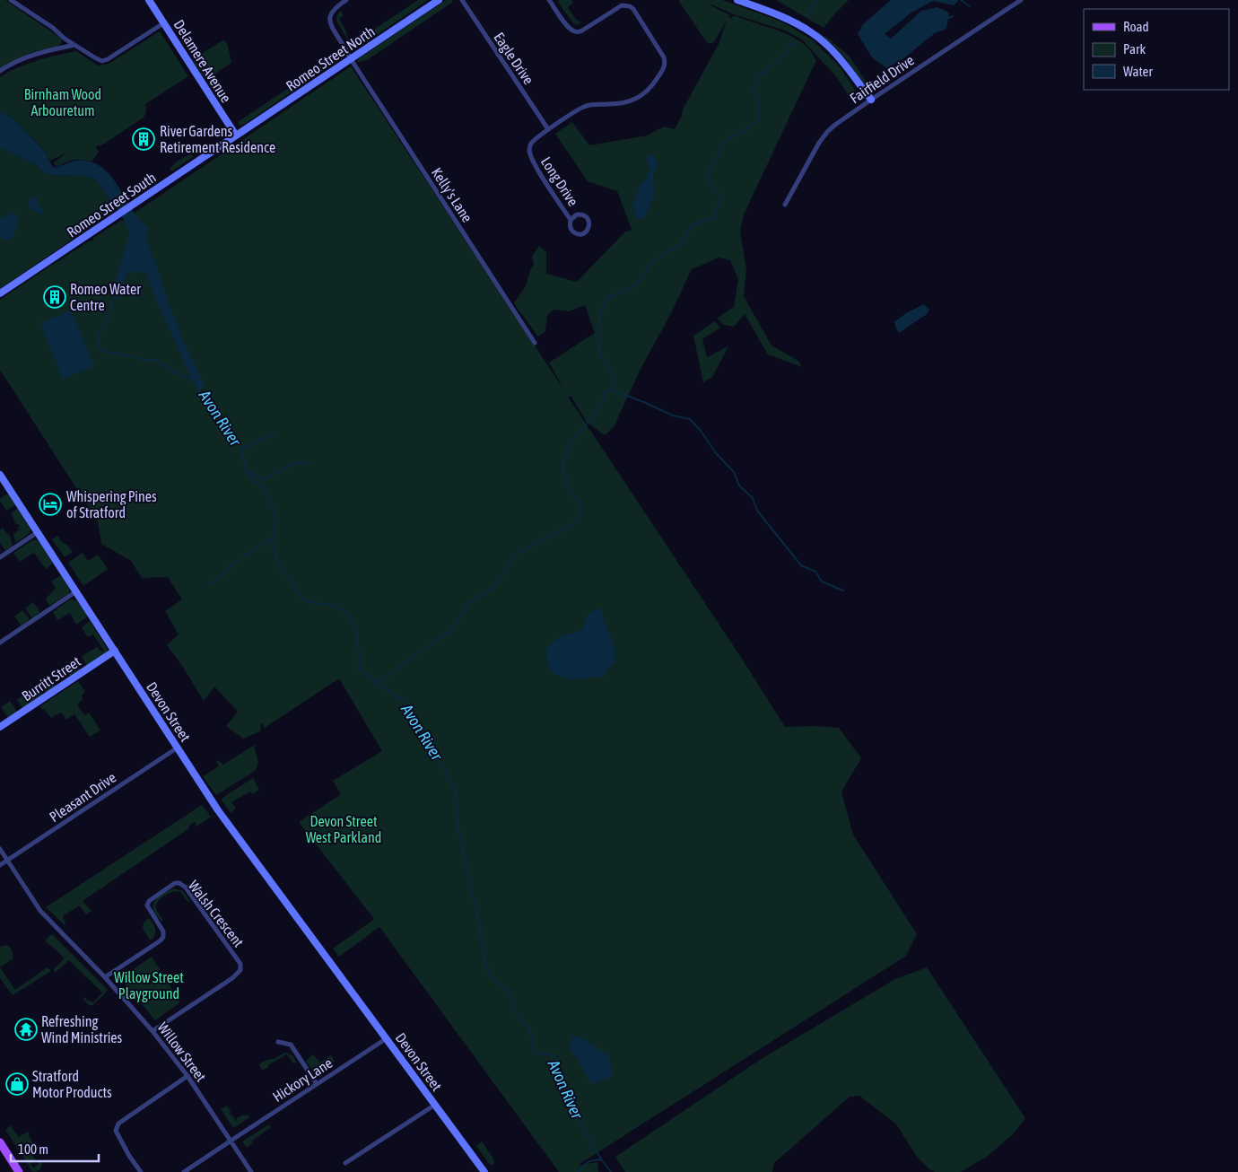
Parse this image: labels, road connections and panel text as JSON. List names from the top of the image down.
{
  "streets": {
    "street": [
      "Romeo Street North",
      "Eagle Drive",
      "Delamere Avenue",
      "Fairfield Drive",
      "Long Drive",
      "Kelly's Lane",
      "Romeo Street South",
      "Burritt Street",
      "Devon Street",
      "Pleasant Drive",
      "Walsh Crescent",
      "Willow Street",
      "Hickory Lane"
    ]
  },
  "crossings": [
    ["Romeo Street North", "Delamere Avenue"],
    ["Romeo Street North", "Kelly's Lane"],
    ["Romeo Street North", "Romeo Street South"],
    ["Eagle Drive", "Long Drive"],
    ["Delamere Avenue", "Romeo Street South"],
    ["Burritt Street", "Devon Street"],
    ["Devon Street", "Pleasant Drive"],
    ["Devon Street", "Hickory Lane"],
    ["Pleasant Drive", "Willow Street"],
    ["Walsh Crescent", "Willow Street"],
    ["Willow Street", "Hickory Lane"]
  ],
  "water": ["Avon River"],
  "parks": ["Birnham Wood Arbouretum", "Devon Street West Parkland", "Willow Street Playground"],
  "places": {
    "building": ["River Gardens Retirement Residence", "Romeo Water Centre"],
    "hotel": ["Whispering Pines of Stratford"],
    "temple": ["Refreshing Wind Ministries"],
    "shop": ["Stratford Motor Products"]
  },
  "legend": ["Road", "Park", "Water"],
  "scale_bar": "100 m"
}
